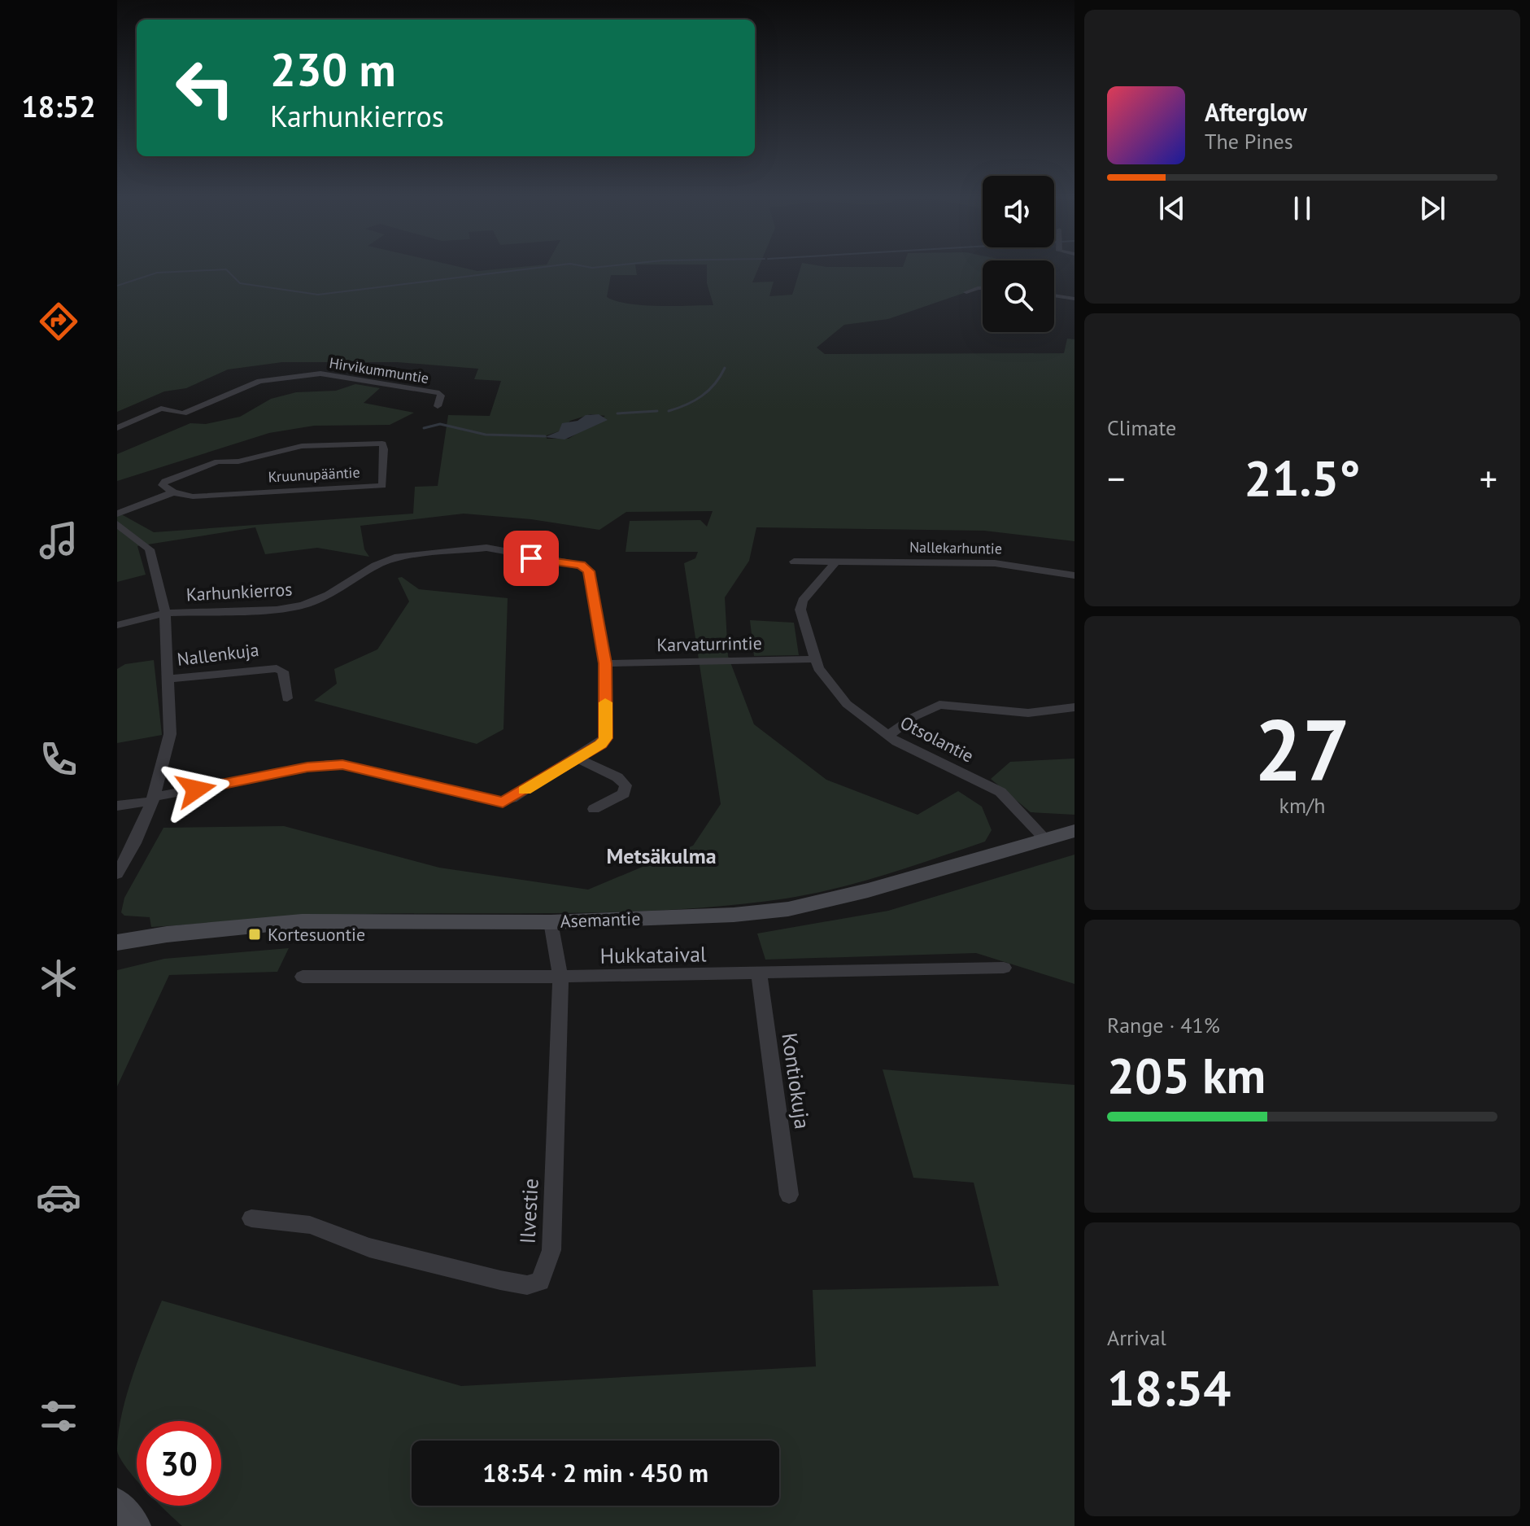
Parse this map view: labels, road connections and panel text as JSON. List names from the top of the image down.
{
  "streets": {
    "main road": ["Asemantie"],
    "street": [
      "Hirvikummuntie",
      "Kruunupääntie",
      "Nallekarhuntie",
      "Karhunkierros",
      "Karvaturrintie",
      "Nallenkuja",
      "Otsolantie",
      "Hukkataival",
      "Kontiokuja",
      "Ilvestie"
    ]
  },
  "crossings": [
    ["Nallekarhuntie", "Otsolantie"],
    ["Karhunkierros", "Karvaturrintie"],
    ["Karvaturrintie", "Otsolantie"],
    ["Otsolantie", "Asemantie"],
    ["Asemantie", "Ilvestie"],
    ["Hukkataival", "Kontiokuja"],
    ["Hukkataival", "Ilvestie"]
  ],
  "districts": ["Metsäkulma"],
  "places": {
    "transit": ["Kortesuontie"]
  },
  "page": {
    "tabs": "18:52",
    "turn": ["230 m", "Karhunkierros"],
    "song": ["Afterglow", "The Pines"],
    "tile": [
      "Climate",
      ["27", "km/h"],
      ["Range · 41%", "205 km"],
      ["Arrival", "18:54"]
    ],
    "heat": ["−", "21.5°", "+"],
    "limit": "30",
    "trip": "18:54 · 2 min · 450 m"
  }
}
